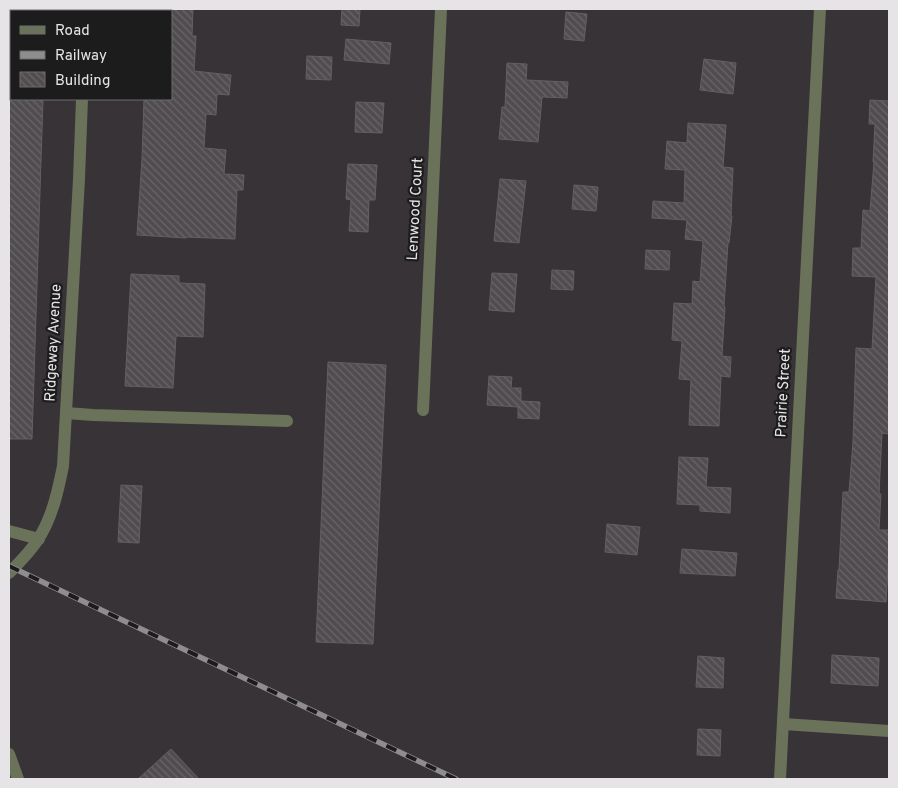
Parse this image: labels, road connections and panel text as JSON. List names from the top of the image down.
{
  "streets": {
    "street": ["Lenwood Court", "Ridgeway Avenue", "Prairie Street"]
  },
  "legend": ["Road", "Railway", "Building"]
}
